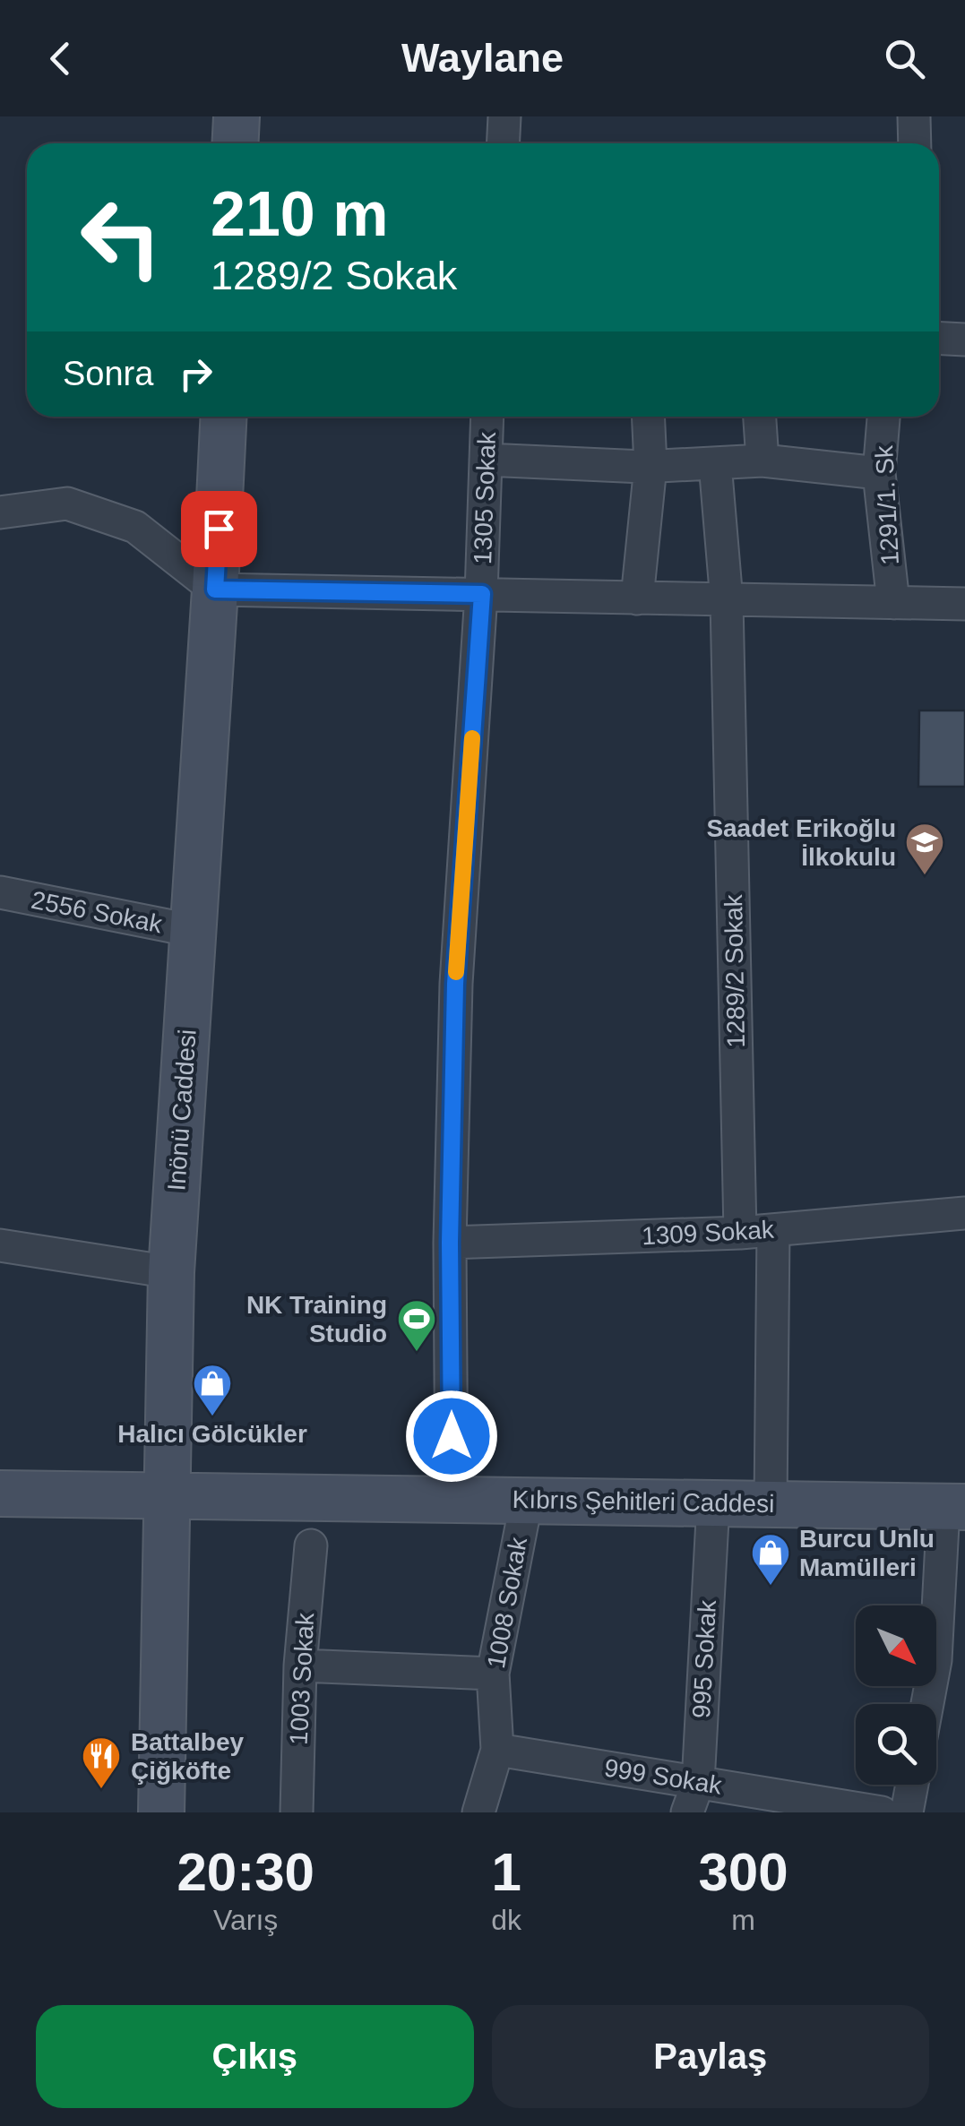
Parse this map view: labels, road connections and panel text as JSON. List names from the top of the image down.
{
  "streets": {
    "street": [
      "1305 Sokak",
      "1291/1. Sk",
      "2556 Sokak",
      "1289/2 Sokak",
      "Inönü Caddesi",
      "1309 Sokak",
      "Kıbrıs Şehitleri Caddesi",
      "1008 Sokak",
      "995 Sokak",
      "1003 Sokak",
      "999 Sokak"
    ]
  },
  "crossings": [
    ["1305 Sokak", "1309 Sokak"],
    ["1305 Sokak", "Kıbrıs Şehitleri Caddesi"],
    ["2556 Sokak", "Inönü Caddesi"],
    ["1289/2 Sokak", "1309 Sokak"],
    ["Inönü Caddesi", "Kıbrıs Şehitleri Caddesi"],
    ["Kıbrıs Şehitleri Caddesi", "1008 Sokak"],
    ["Kıbrıs Şehitleri Caddesi", "995 Sokak"],
    ["1008 Sokak", "999 Sokak"],
    ["995 Sokak", "999 Sokak"]
  ],
  "places": {
    "school or university": ["Saadet Erikoğlu İlkokulu"],
    "sports": ["NK Training Studio"],
    "shop": ["Halıcı Gölcükler", "Burcu Unlu Mamülleri"],
    "restaurant": ["Battalbey Çiğköfte"]
  },
  "north": "bottom right",
  "page": {
    "header": "Waylane",
    "turn": ["210 m", "1289/2 Sokak"],
    "then": "Sonra",
    "eta": [
      "20:30",
      "Varış",
      "1",
      "dk",
      "300",
      "m"
    ],
    "buttons": ["Çıkış", "Paylaş"]
  }
}
